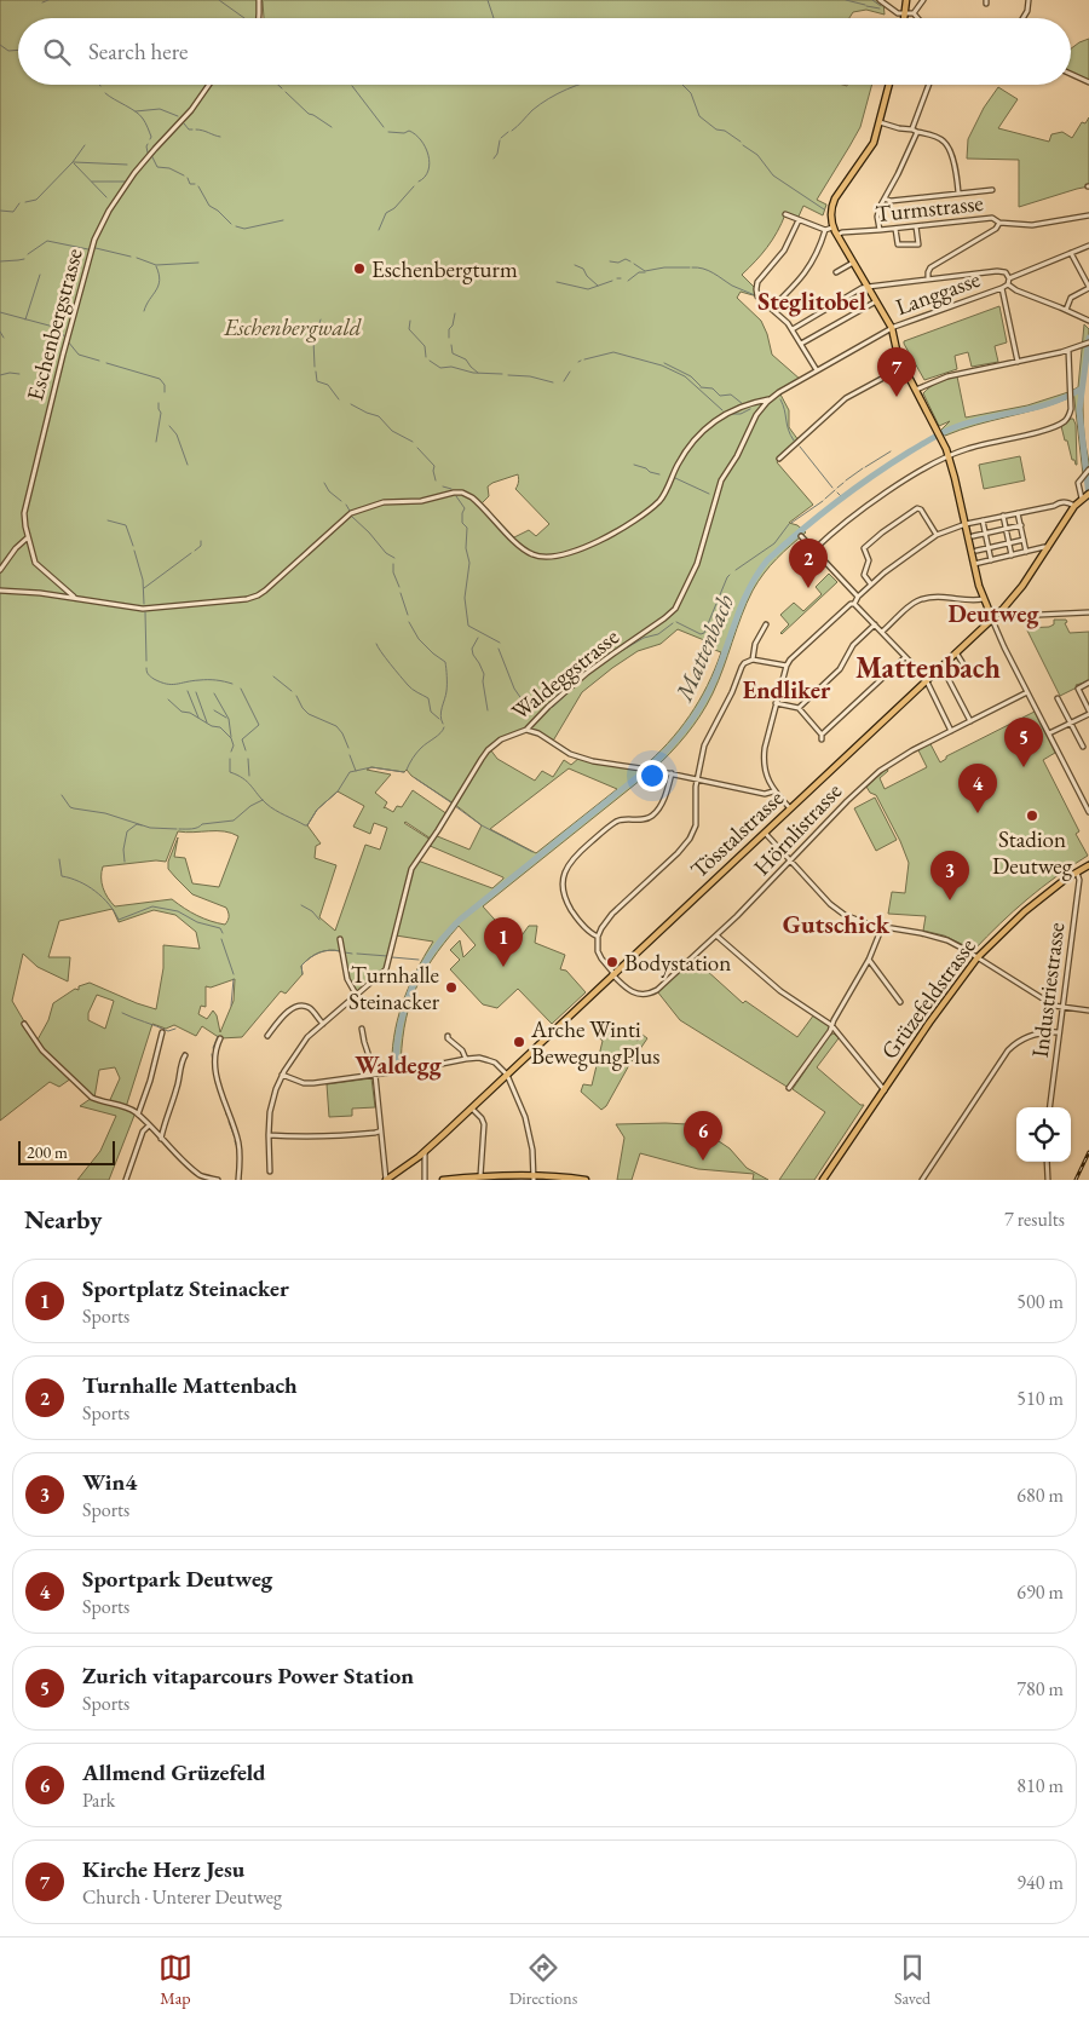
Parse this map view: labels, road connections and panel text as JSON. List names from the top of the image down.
{
  "streets": {
    "main road": ["Tösstalstrasse", "Grüzefeldstrasse"],
    "street": [
      "Turmstrasse",
      "Langgasse",
      "Eschenbergstrasse",
      "Waldeggstrasse",
      "Hörnlistrasse",
      "Industriestrasse"
    ]
  },
  "crossings": [
    ["Langgasse", "Eschenbergstrasse"],
    ["Langgasse", "Waldeggstrasse"],
    ["Eschenbergstrasse", "Waldeggstrasse"],
    ["Hörnlistrasse", "Tösstalstrasse"],
    ["Industriestrasse", "Grüzefeldstrasse"]
  ],
  "districts": [
    "Steglitobel",
    "Deutweg",
    "Mattenbach",
    "Endliker",
    "Gutschick",
    "Waldegg"
  ],
  "water": ["Mattenbach"],
  "parks": ["Eschenbergwald"],
  "places": [
    "Eschenbergturm",
    "Stadion Deutweg",
    "Bodystation",
    "Turnhalle Steinacker",
    "Arche Winti BewegungPlus"
  ],
  "scale_bar": "200 m",
  "page": {
    "search": "Search here",
    "pins": [
      "7",
      "2",
      "5",
      "4",
      "3",
      "1",
      "6"
    ],
    "scale": "200 m",
    "heading": ["Nearby", "7 results"],
    "list": [
      {
        "mark": "1",
        "name": "Sportplatz Steinacker",
        "note": "Sports",
        "value": "500 m"
      },
      {
        "mark": "2",
        "name": "Turnhalle Mattenbach",
        "note": "Sports",
        "value": "510 m"
      },
      {
        "mark": "3",
        "name": "Win4",
        "note": "Sports",
        "value": "680 m"
      },
      {
        "mark": "4",
        "name": "Sportpark Deutweg",
        "note": "Sports",
        "value": "690 m"
      },
      {
        "mark": "5",
        "name": "Zurich vitaparcours Power Station",
        "note": "Sports",
        "value": "780 m"
      },
      {
        "mark": "6",
        "name": "Allmend Grüzefeld",
        "note": "Park",
        "value": "810 m"
      },
      {
        "mark": "7",
        "name": "Kirche Herz Jesu",
        "note": "Church · Unterer Deutweg",
        "value": "940 m"
      }
    ],
    "nav": ["Map", "Directions", "Saved"]
  }
}
